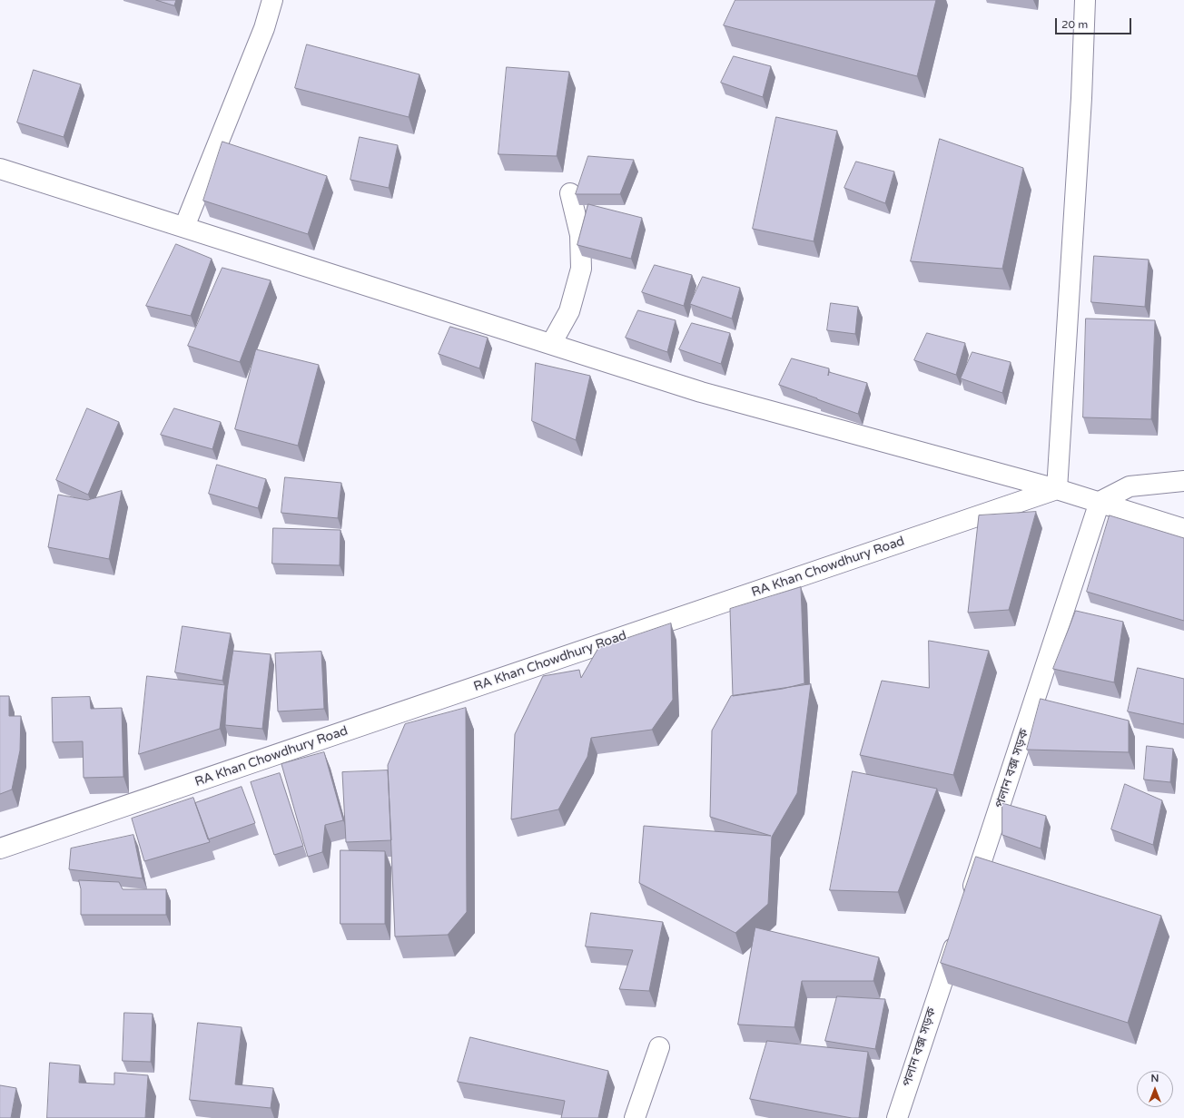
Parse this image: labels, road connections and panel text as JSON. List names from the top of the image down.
{
  "streets": {
    "street": ["RA Khan Chowdhury Road", "পলান বক্স সড়ক"]
  },
  "scale_bar": "20 m",
  "north": "top"
}
